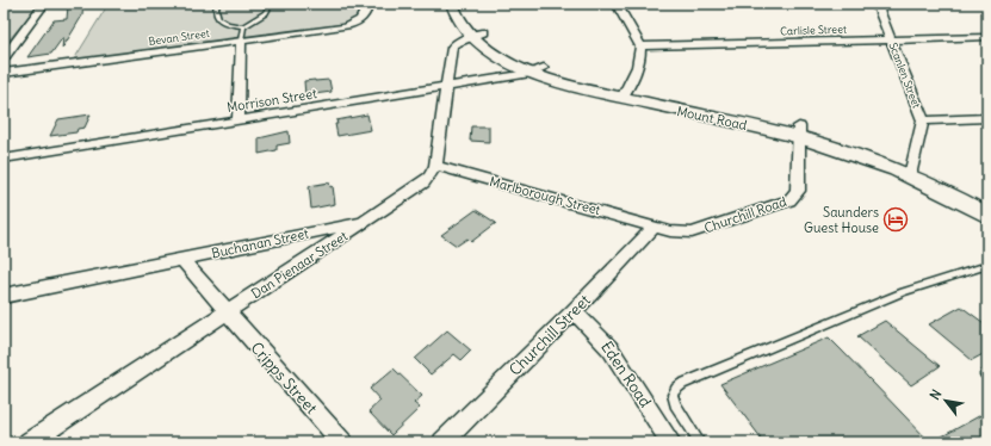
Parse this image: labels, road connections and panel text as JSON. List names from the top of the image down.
{
  "streets": {
    "main road": ["Mount Road"],
    "street": [
      "Carlisle Street",
      "Bevan Street",
      "Scanlen Street",
      "Morrison Street",
      "Marlborough Street",
      "Churchill Road",
      "Buchanan Street",
      "Dan Pienaar Street",
      "Churchill Street",
      "Eden Road",
      "Cripps Street"
    ]
  },
  "crossings": [
    ["Carlisle Street", "Scanlen Street"],
    ["Scanlen Street", "Mount Road"],
    ["Morrison Street", "Mount Road"],
    ["Mount Road", "Churchill Road"],
    ["Marlborough Street", "Churchill Road"],
    ["Marlborough Street", "Dan Pienaar Street"],
    ["Marlborough Street", "Churchill Street"],
    ["Churchill Road", "Churchill Street"],
    ["Buchanan Street", "Dan Pienaar Street"],
    ["Dan Pienaar Street", "Cripps Street"],
    ["Churchill Street", "Eden Road"]
  ],
  "places": {
    "hotel": ["Saunders Guest House"]
  },
  "north": "top left"
}
